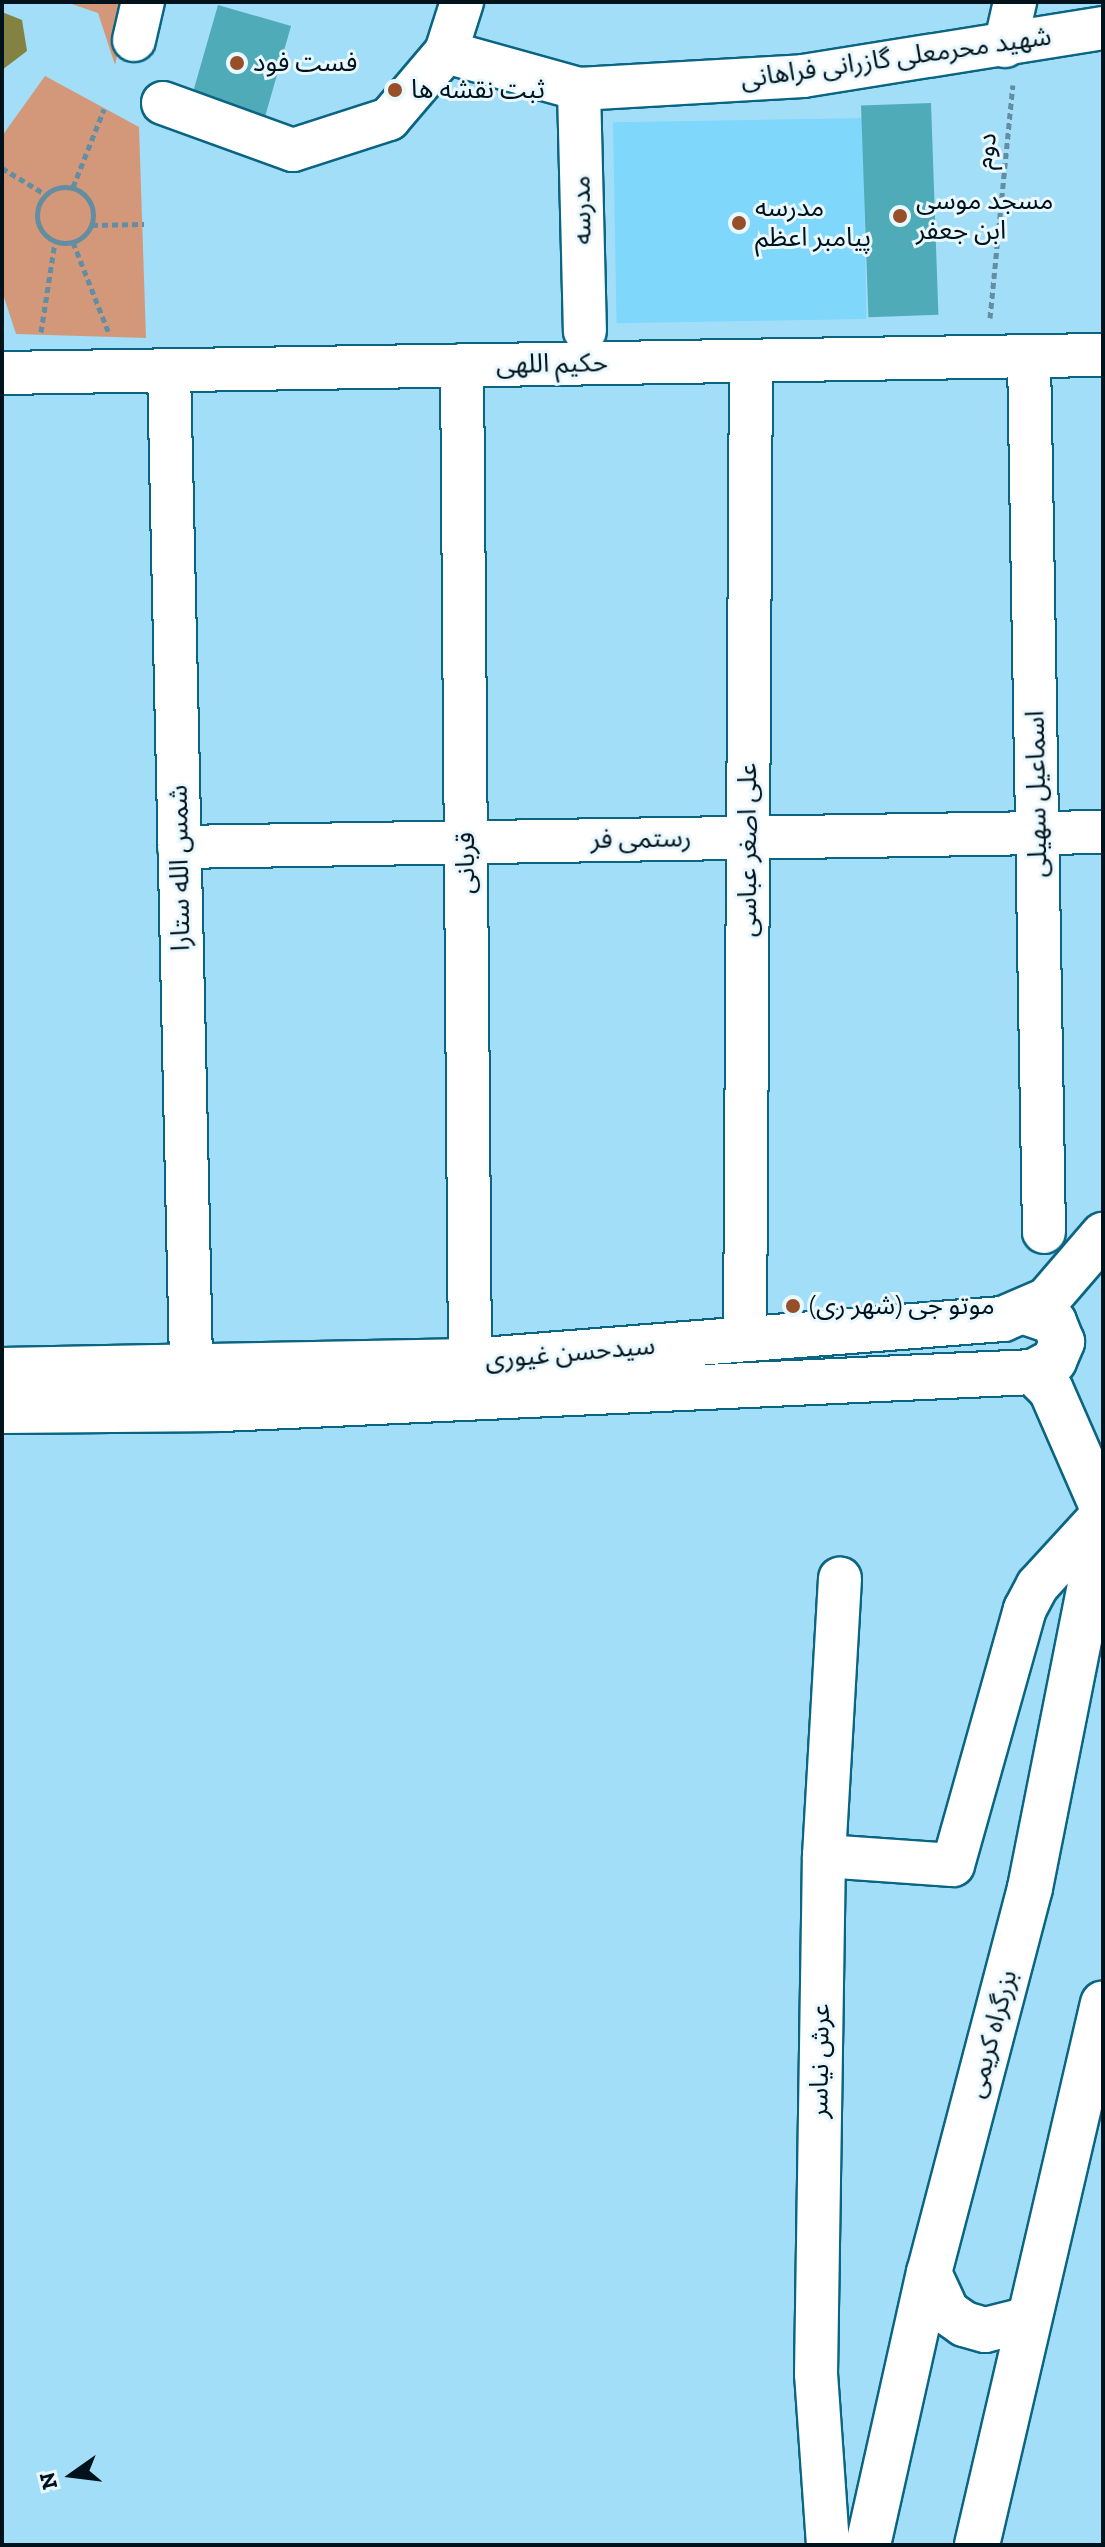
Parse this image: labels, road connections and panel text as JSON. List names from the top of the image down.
{
  "streets": {
    "main road": ["سیدحسن غیوری", "بزرگراه کریمی"],
    "street": [
      "شهید محرمعلی گازرانی فراهانی",
      "مدرسه",
      "حکیم اللهی",
      "اسماعیل سهیلی",
      "رستمی فر",
      "علی اصغر عباسی",
      "قربانی",
      "شمس الله ستارا",
      "عرش نیاسر"
    ],
    "path": ["دوم"]
  },
  "crossings": [
    ["شهید محرمعلی گازرانی فراهانی", "دوم"],
    ["شهید محرمعلی گازرانی فراهانی", "مدرسه"],
    ["دوم", "حکیم اللهی"],
    ["حکیم اللهی", "اسماعیل سهیلی"],
    ["حکیم اللهی", "علی اصغر عباسی"],
    ["حکیم اللهی", "قربانی"],
    ["حکیم اللهی", "شمس الله ستارا"],
    ["اسماعیل سهیلی", "رستمی فر"],
    ["رستمی فر", "علی اصغر عباسی"],
    ["رستمی فر", "قربانی"],
    ["رستمی فر", "شمس الله ستارا"],
    ["علی اصغر عباسی", "سیدحسن غیوری"],
    ["قربانی", "سیدحسن غیوری"],
    ["شمس الله ستارا", "سیدحسن غیوری"]
  ],
  "places": [
    "فست فود",
    "ثبت نقشه ها",
    "مسجد موسی ابن جعفر",
    "مدرسه پیامبر اعظم",
    "موتو جی (شهر ری)"
  ],
  "north": "left"
}
